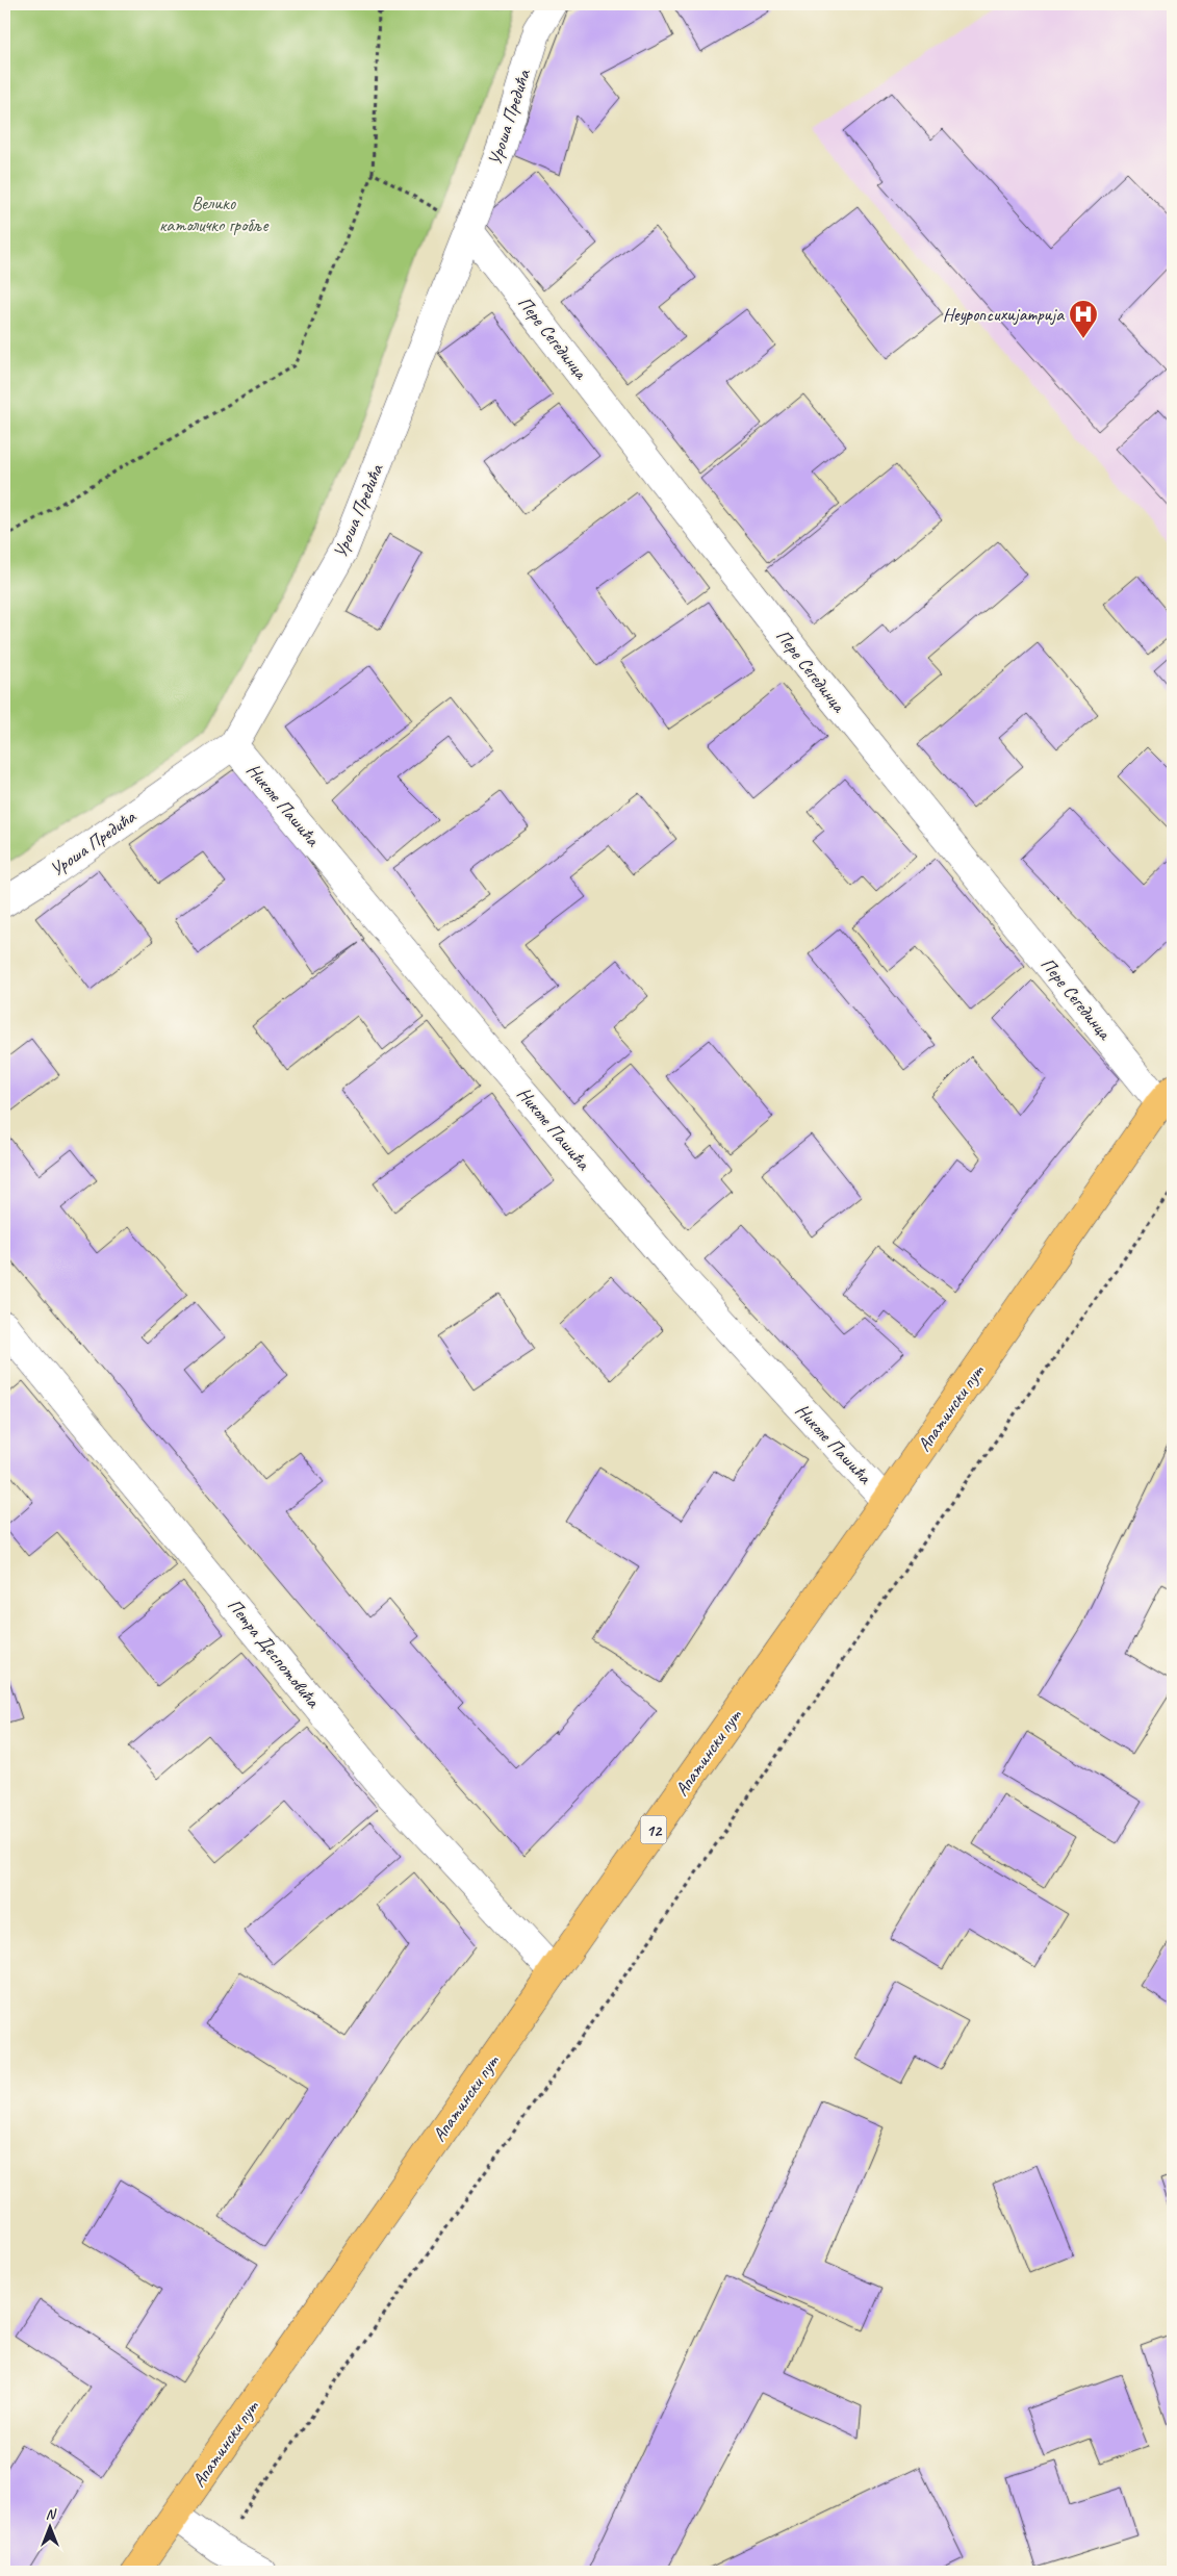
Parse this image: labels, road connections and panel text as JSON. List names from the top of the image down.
{
  "streets": {
    "main road": ["Апатински пут", "12"],
    "street": [
      "Уроша Предића",
      "Пере Сегединца",
      "Николе Пашића",
      "Петра Деспотовића"
    ]
  },
  "crossings": [
    ["Уроша Предића", "Пере Сегединца"],
    ["Уроша Предића", "Николе Пашића"],
    ["Пере Сегединца", "Апатински пут"],
    ["Николе Пашића", "Апатински пут"],
    ["Апатински пут", "Петра Деспотовића"]
  ],
  "parks": ["Велико католичко гробље"],
  "places": {
    "hospital": ["Неуропсихијатрија"]
  },
  "north": "top"
}
